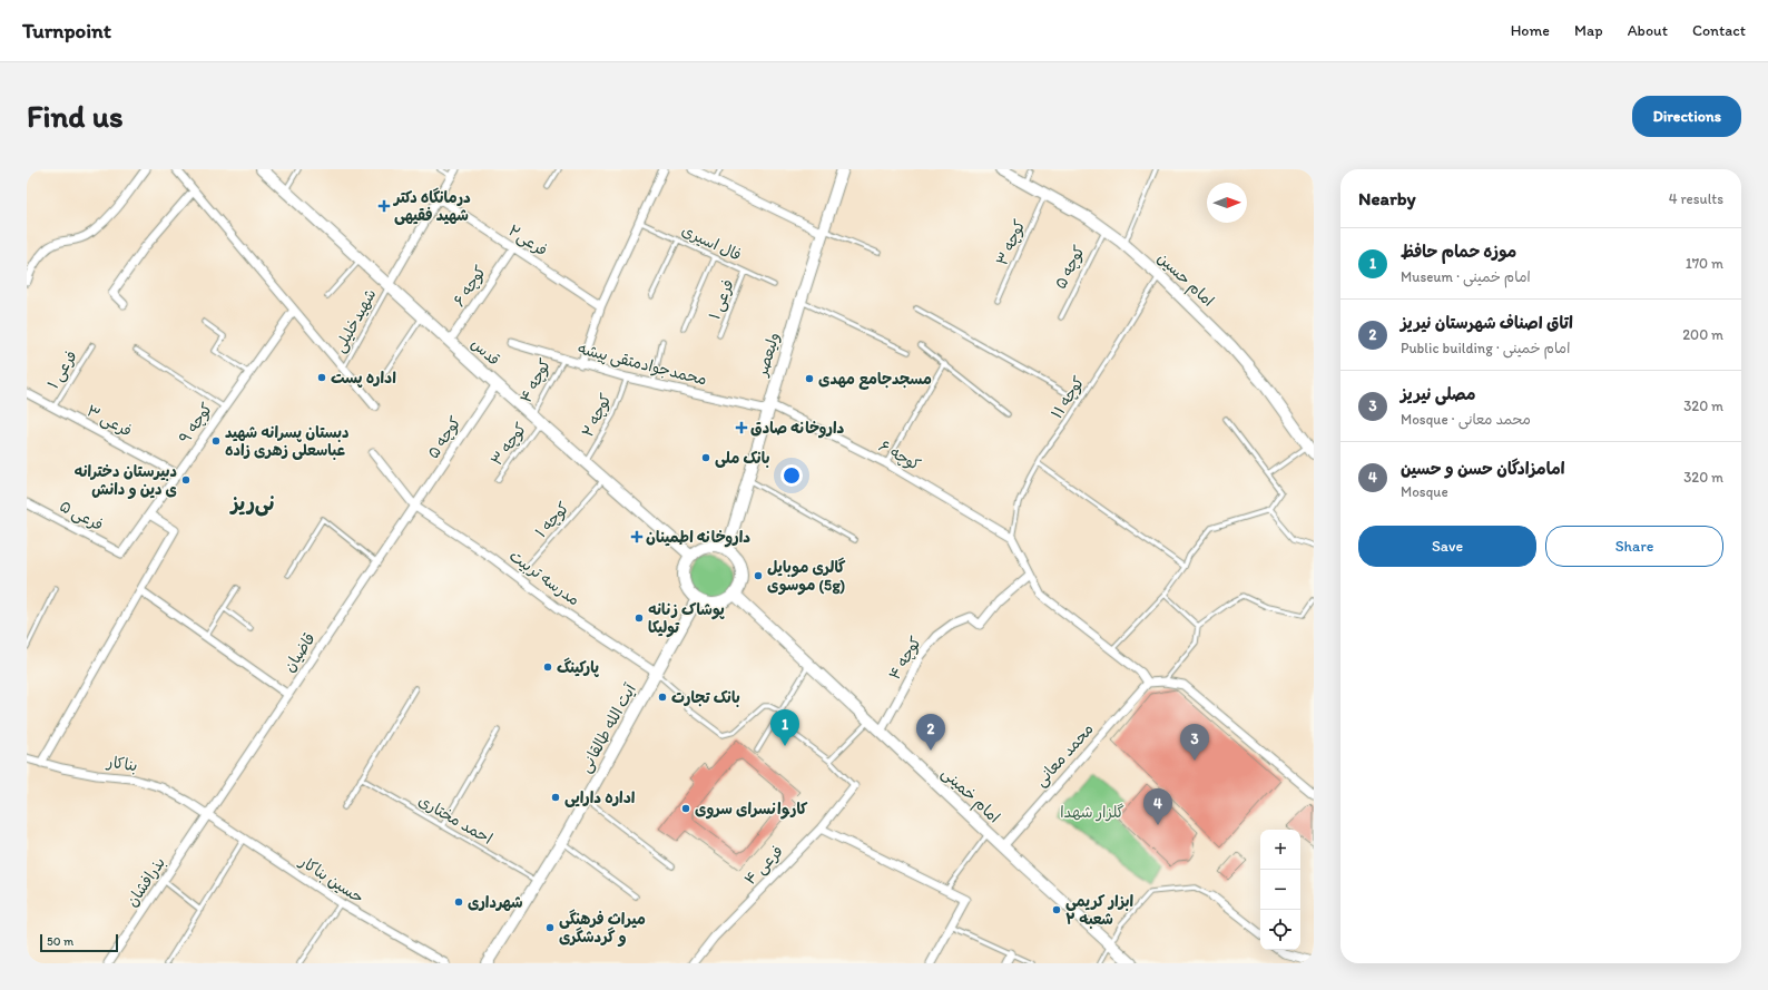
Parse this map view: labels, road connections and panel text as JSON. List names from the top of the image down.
{
  "streets": {
    "main road": [
      "امام حسین",
      "قدس",
      "ولیعصر",
      "آیت الله طالقانی",
      "امام خمینی"
    ],
    "street": [
      "فرعی۲",
      "کوچه ۵",
      "کوچه ۶",
      "محمدجوادمتقی پیشه",
      "کوچه ۴",
      "فرعی ۳",
      "کوچه ۹",
      "۶ کوچه",
      "فرعی ۵",
      "مدرسه تربیت",
      "قاضیان",
      "محمد معانی",
      "بناکار",
      "فرعی ۴",
      "حسین بناکار",
      "بذرافشان"
    ],
    "lane": [
      "فال اسیری",
      "کوچه ۳",
      "فرعی ۱",
      "شهیدخلیلی",
      "کوچه ۱۱",
      "کوچه ۲",
      "کوچه ۱",
      "احمد مختاری"
    ]
  },
  "crossings": [
    ["فرعی۲", "کوچه ۶"],
    ["فال اسیری", "فرعی ۱"],
    ["کوچه ۳", "امام حسین"],
    ["کوچه ۳", "قدس"],
    ["کوچه ۳", "کوچه ۴"],
    ["کوچه ۵", "امام حسین"],
    ["کوچه ۵", "قدس"],
    ["کوچه ۵", "مدرسه تربیت"],
    ["کوچه ۵", "قاضیان"],
    ["امام حسین", "کوچه ۱۱"],
    ["کوچه ۶", "قدس"],
    ["فرعی ۱", "فرعی ۳"],
    ["شهیدخلیلی", "قدس"],
    ["قدس", "ولیعصر"],
    ["قدس", "کوچه ۴"],
    ["قدس", "کوچه ۲"],
    ["قدس", "کوچه ۱"],
    ["قدس", "آیت الله طالقانی"],
    ["قدس", "امام خمینی"],
    ["ولیعصر", "محمدجوادمتقی پیشه"],
    ["ولیعصر", "۶ کوچه"],
    ["ولیعصر", "آیت الله طالقانی"],
    ["ولیعصر", "امام خمینی"],
    ["محمدجوادمتقی پیشه", "کوچه ۴"],
    ["محمدجوادمتقی پیشه", "کوچه ۲"],
    ["محمدجوادمتقی پیشه", "۶ کوچه"],
    ["کوچه ۴", "امام خمینی"],
    ["کوچه ۱۱", "۶ کوچه"],
    ["فرعی ۳", "کوچه ۹"],
    ["کوچه ۹", "فرعی ۵"],
    ["کوچه ۱", "مدرسه تربیت"],
    ["مدرسه تربیت", "قاضیان"],
    ["مدرسه تربیت", "آیت الله طالقانی"],
    ["قاضیان", "بناکار"],
    ["قاضیان", "حسین بناکار"],
    ["قاضیان", "بذرافشان"],
    ["آیت الله طالقانی", "امام خمینی"],
    ["آیت الله طالقانی", "احمد مختاری"],
    ["محمد معانی", "امام خمینی"],
    ["بناکار", "حسین بناکار"],
    ["بناکار", "بذرافشان"],
    ["حسین بناکار", "بذرافشان"]
  ],
  "districts": ["نی‌ریز"],
  "parks": ["گلزار شهدا"],
  "places": {
    "health": ["درمانگاه دکتر شهید فقیهی", "داروخانه صادق", "داروخانه اطمینان"],
    "other": [
      "اداره پست",
      "مسجدجامع مهدی",
      "دبستان پسرانه شهید عباسعلی زهری زاده",
      "بانک ملی",
      "دبیرستان دخترانه ی دین و دانش",
      "گالری موبایل موسوی (5g)",
      "پوشاک زنانه تولیکا",
      "پارکینگ",
      "بانک تجارت",
      "اداره دارایی",
      "کاروانسرای سروی",
      "شهرداری",
      "ابزار کریمی شعبه ۲",
      "میراث فرهنگی و گردشگری"
    ]
  },
  "scale_bar": "50 m",
  "north": "right",
  "page": {
    "header": "Turnpoint",
    "nav": [
      "Home",
      "Map",
      "About",
      "Contact"
    ],
    "buttons": [
      "Directions",
      ["Save", "Share"]
    ],
    "title": "Find us",
    "heading": ["Nearby", "4 results"],
    "list": [
      {
        "mark": "1",
        "name": "موزه حمام حافظ",
        "note": "Museum · امام خمینی",
        "value": "170 m"
      },
      {
        "mark": "2",
        "name": "اتاق اصناف شهرستان نیریز",
        "note": "Public building · امام خمینی",
        "value": "200 m"
      },
      {
        "mark": "3",
        "name": "مصلی نیریز",
        "note": "Mosque · محمد معانی",
        "value": "320 m"
      },
      {
        "mark": "4",
        "name": "امامزادگان حسن و حسین",
        "note": "Mosque",
        "value": "320 m"
      }
    ],
    "pins": [
      "1",
      "2",
      "3",
      "4"
    ],
    "map_buttons": ["+", "−"],
    "scale": "50 m"
  }
}
